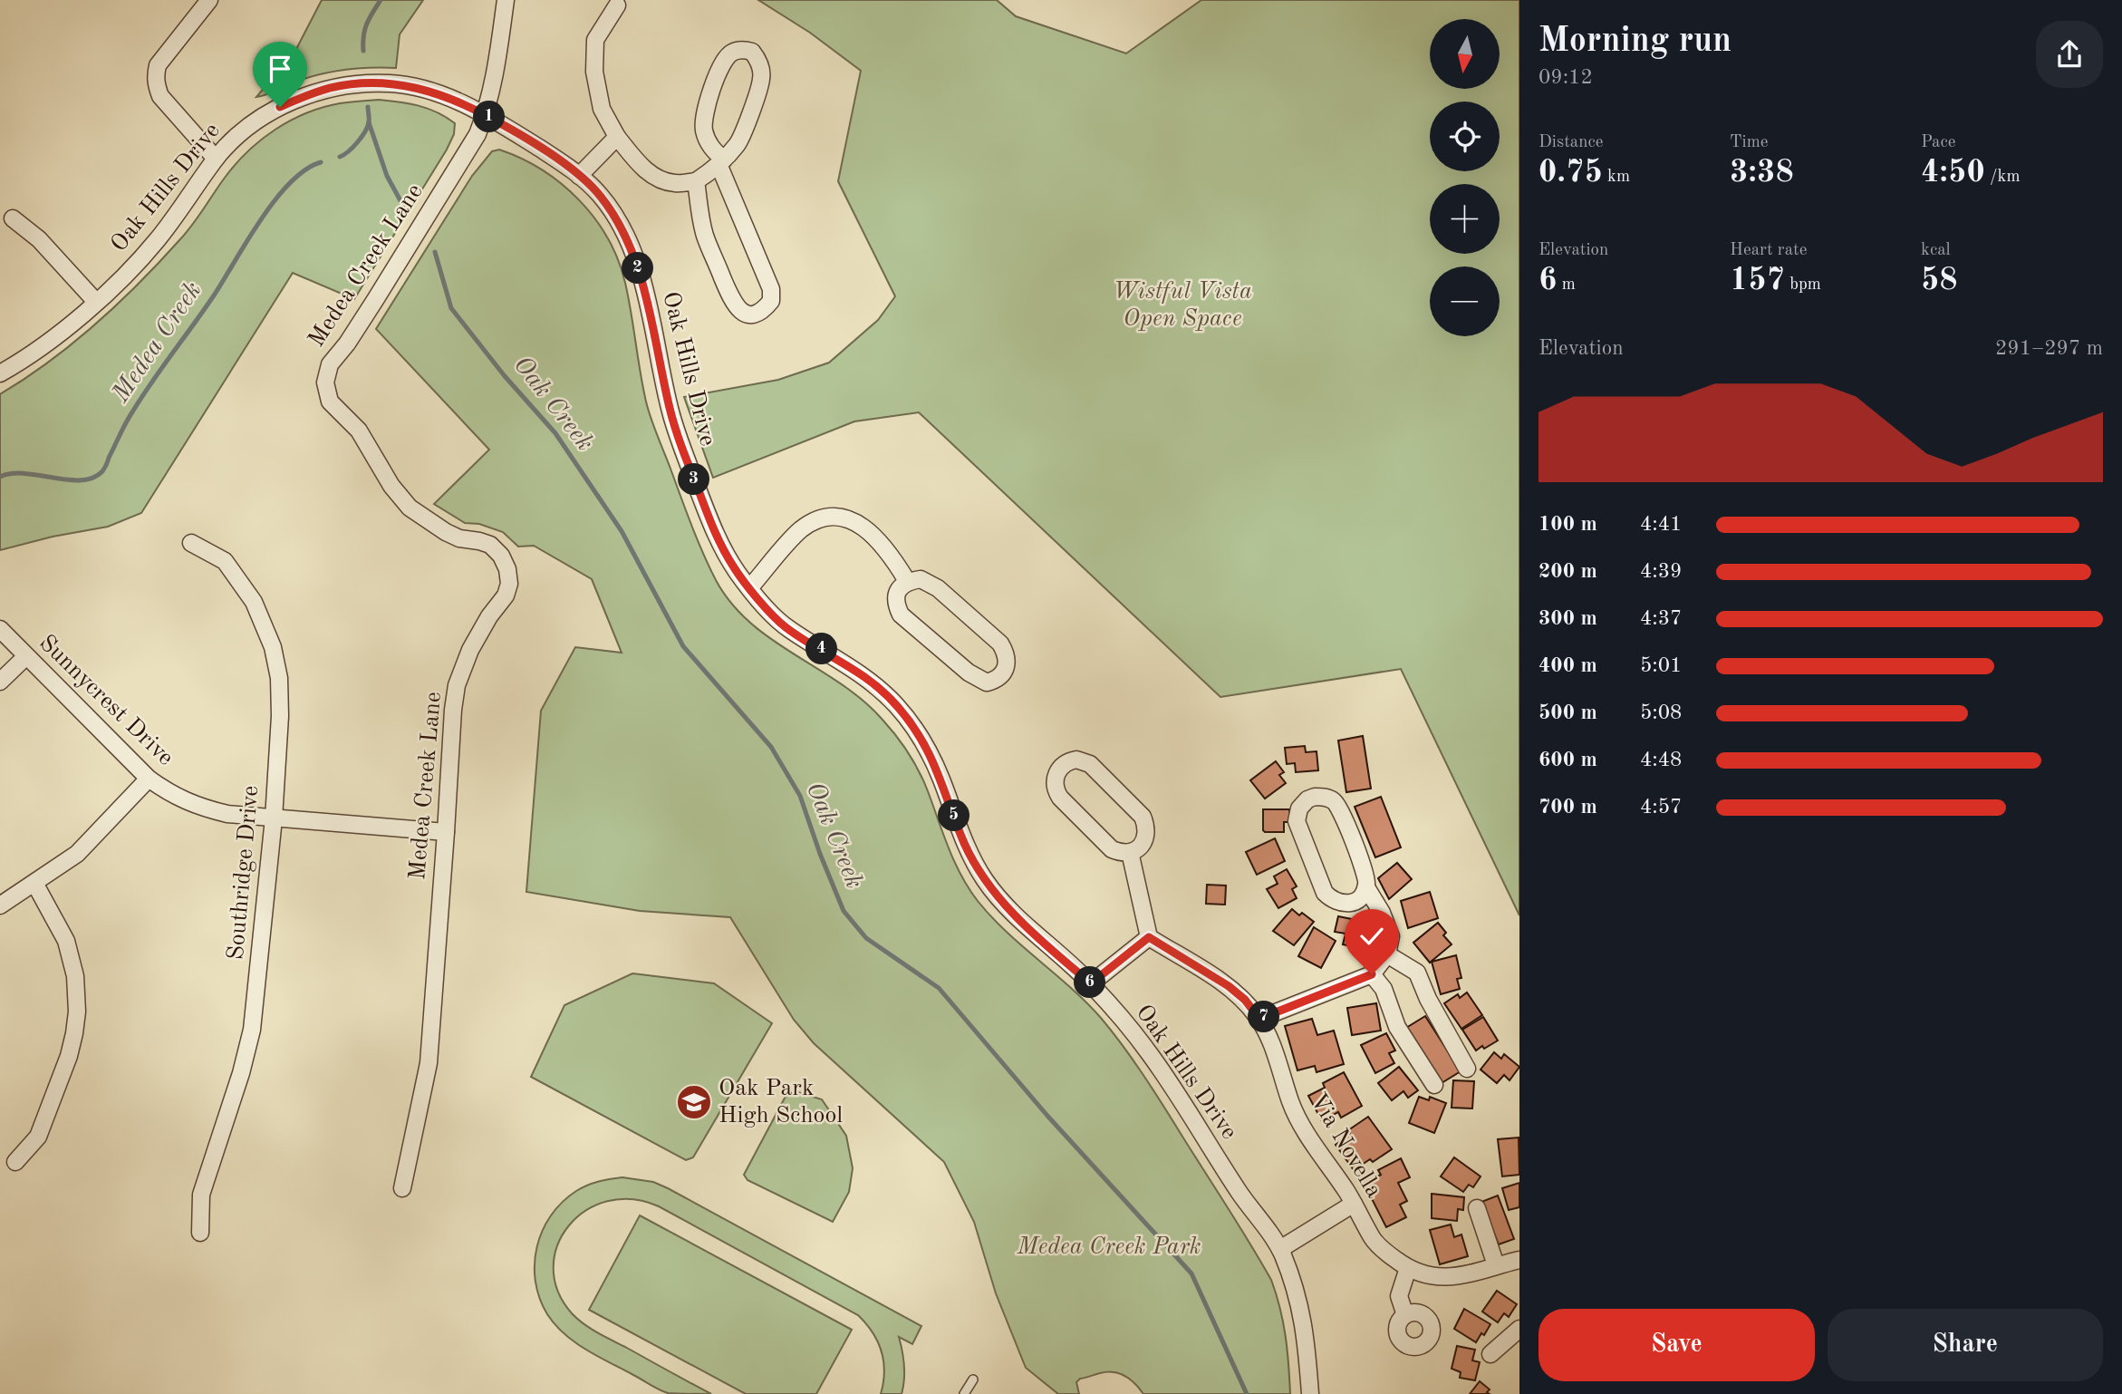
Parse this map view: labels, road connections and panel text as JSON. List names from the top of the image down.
{
  "streets": {
    "street": [
      "Oak Hills Drive",
      "Medea Creek Lane",
      "Sunnycrest Drive",
      "Southridge Drive",
      "Via Novella"
    ]
  },
  "crossings": [
    ["Oak Hills Drive", "Medea Creek Lane"],
    ["Medea Creek Lane", "Sunnycrest Drive"],
    ["Sunnycrest Drive", "Southridge Drive"]
  ],
  "water": ["Medea Creek", "Oak Creek"],
  "parks": ["Wistful Vista Open Space", "Medea Creek Park"],
  "places": {
    "school or university": ["Oak Park High School"]
  },
  "north": "bottom",
  "page": {
    "heading": ["Morning run", "09:12"],
    "map_buttons": ["+", "−"],
    "pins": [
      "1",
      "2",
      "3",
      "4",
      "5",
      "6",
      "7"
    ],
    "stats": [
      ["Distance", "0.75 km"],
      ["Time", "3:38"],
      ["Pace", "4:50 /km"],
      ["Elevation", "6 m"],
      ["Heart rate", "157 bpm"],
      ["kcal", "58"]
    ],
    "chart": ["Elevation", "291–297 m"],
    "list": [
      {
        "name": "100 m",
        "note": "4:41"
      },
      {
        "name": "200 m",
        "note": "4:39"
      },
      {
        "name": "300 m",
        "note": "4:37"
      },
      {
        "name": "400 m",
        "note": "5:01"
      },
      {
        "name": "500 m",
        "note": "5:08"
      },
      {
        "name": "600 m",
        "note": "4:48"
      },
      {
        "name": "700 m",
        "note": "4:57"
      }
    ],
    "buttons": ["Save", "Share"]
  }
}
